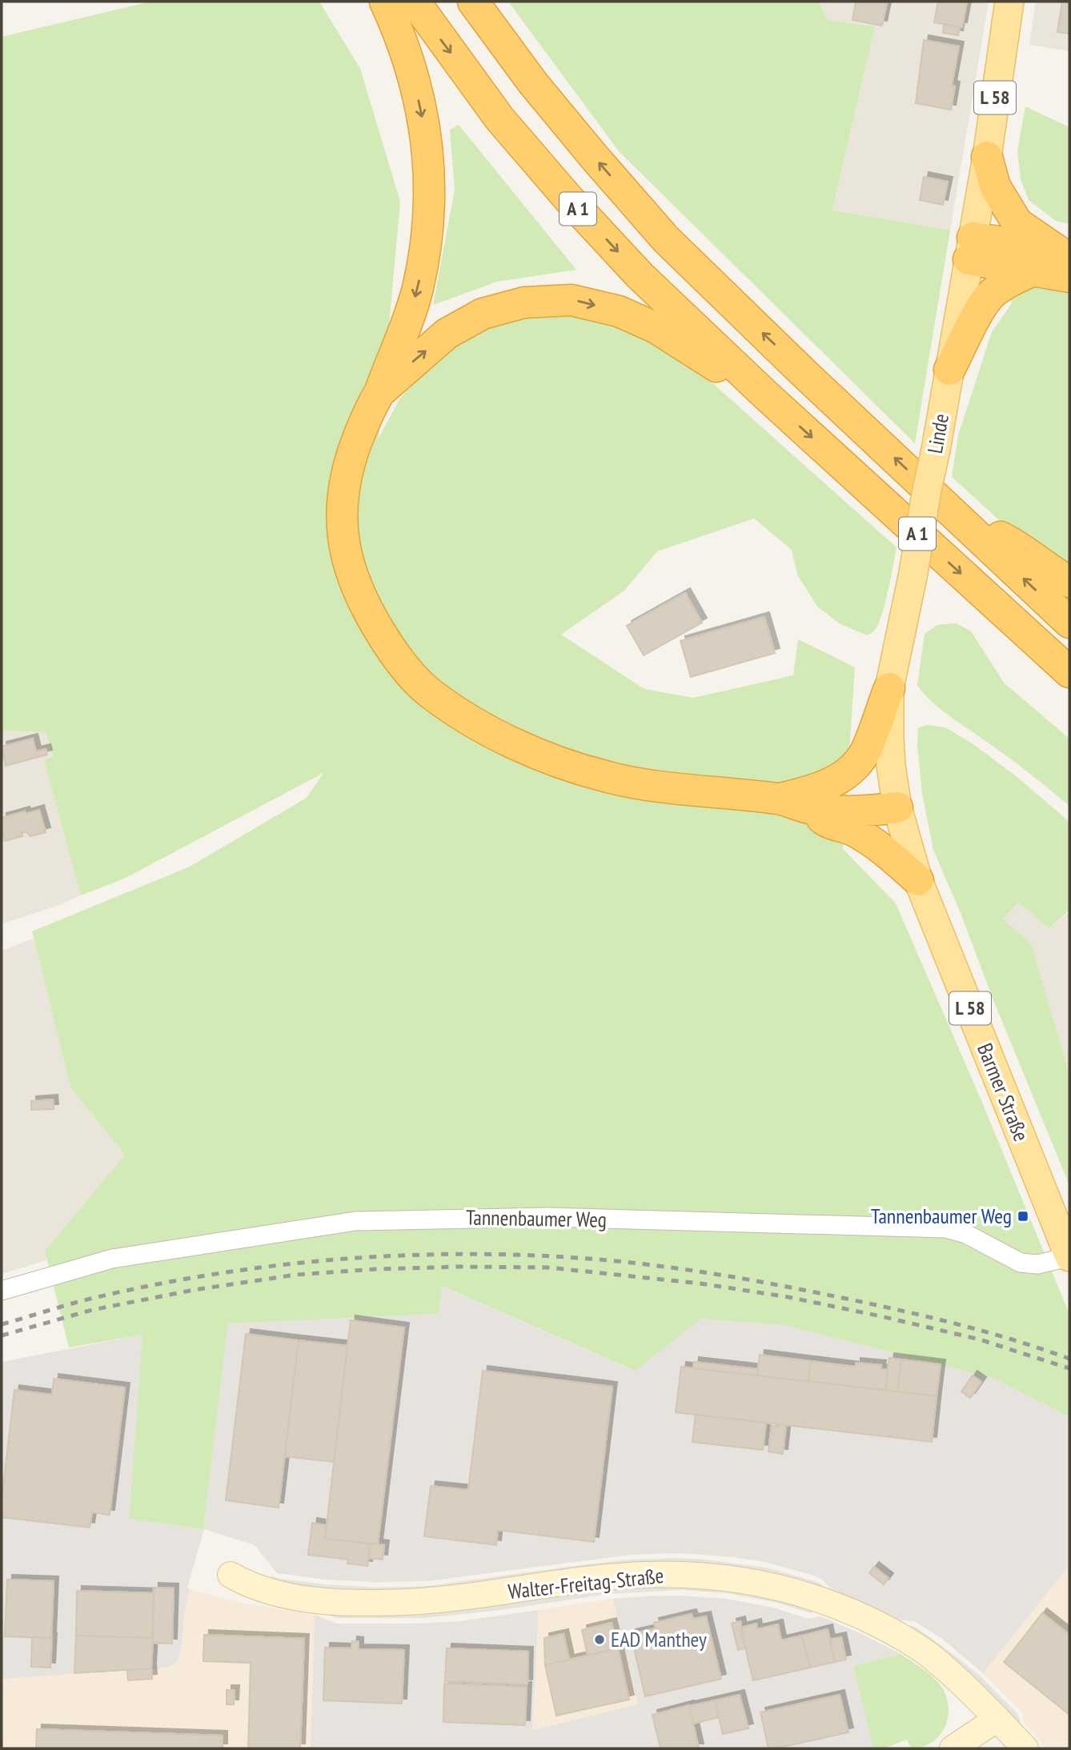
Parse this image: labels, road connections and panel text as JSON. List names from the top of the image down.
{
  "streets": {
    "highway": ["A 1"],
    "main road": ["L 58", "Linde", "Barmer Straße"],
    "street": ["Tannenbaumer Weg", "Walter-Freitag-Straße"]
  },
  "crossings": [
    ["Linde", "Barmer Straße"],
    ["Barmer Straße", "Tannenbaumer Weg"]
  ],
  "places": {
    "transit": ["Tannenbaumer Weg"],
    "other": ["EAD Manthey"]
  }
}
